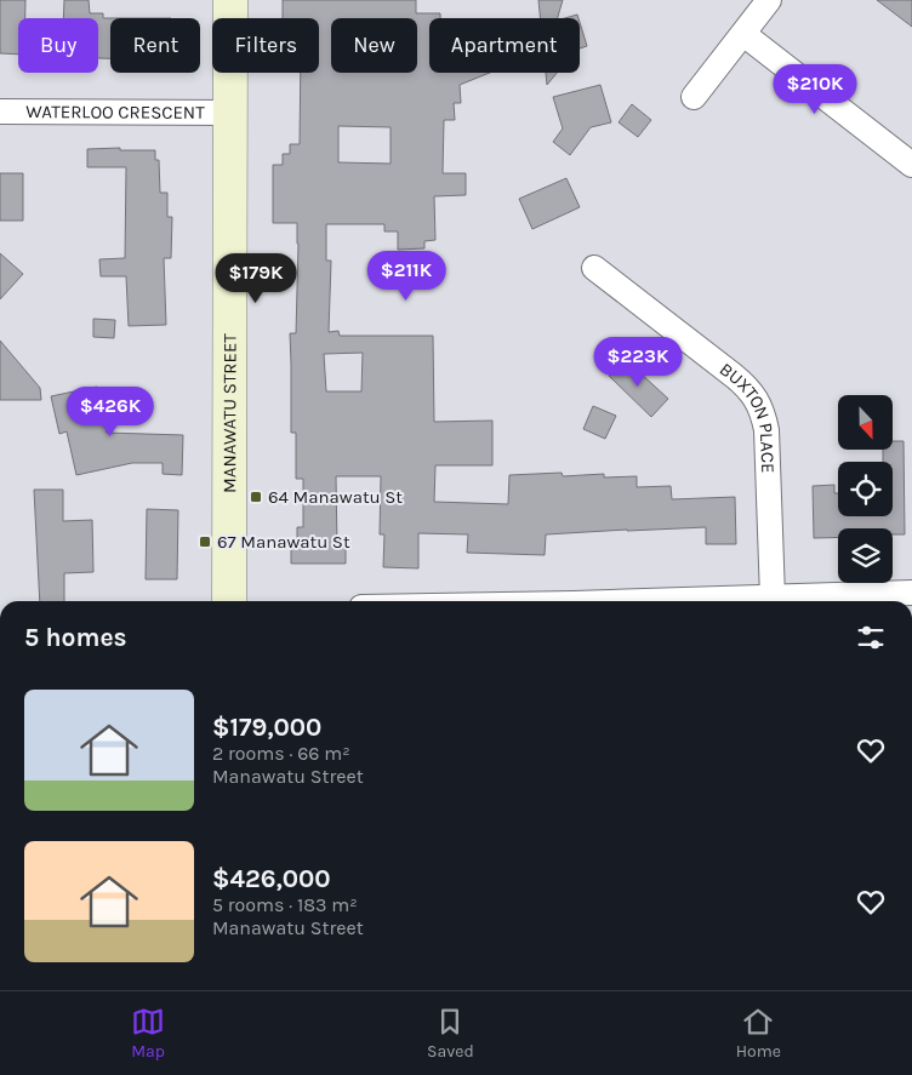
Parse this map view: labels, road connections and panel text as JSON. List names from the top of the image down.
{
  "streets": {
    "street": ["WATERLOO CRESCENT", "MANAWATU STREET", "BUXTON PLACE"]
  },
  "crossings": [
    ["WATERLOO CRESCENT", "MANAWATU STREET"]
  ],
  "places": {
    "transit": ["64 Manawatu St", "67 Manawatu St"]
  },
  "north": "bottom",
  "page": {
    "chip": [
      "Buy",
      "Rent",
      "Filters",
      "New",
      "Apartment"
    ],
    "price": [
      "$210K",
      "$211K",
      "$179K",
      "$223K",
      "$426K"
    ],
    "heading": "5 homes",
    "list": [
      {
        "name": "$179,000",
        "note": "2 rooms · 66 m² · Manawatu Street"
      },
      {
        "name": "$426,000",
        "note": "5 rooms · 183 m² · Manawatu Street"
      }
    ],
    "tabs": ["Map", "Saved", "Home"]
  }
}
